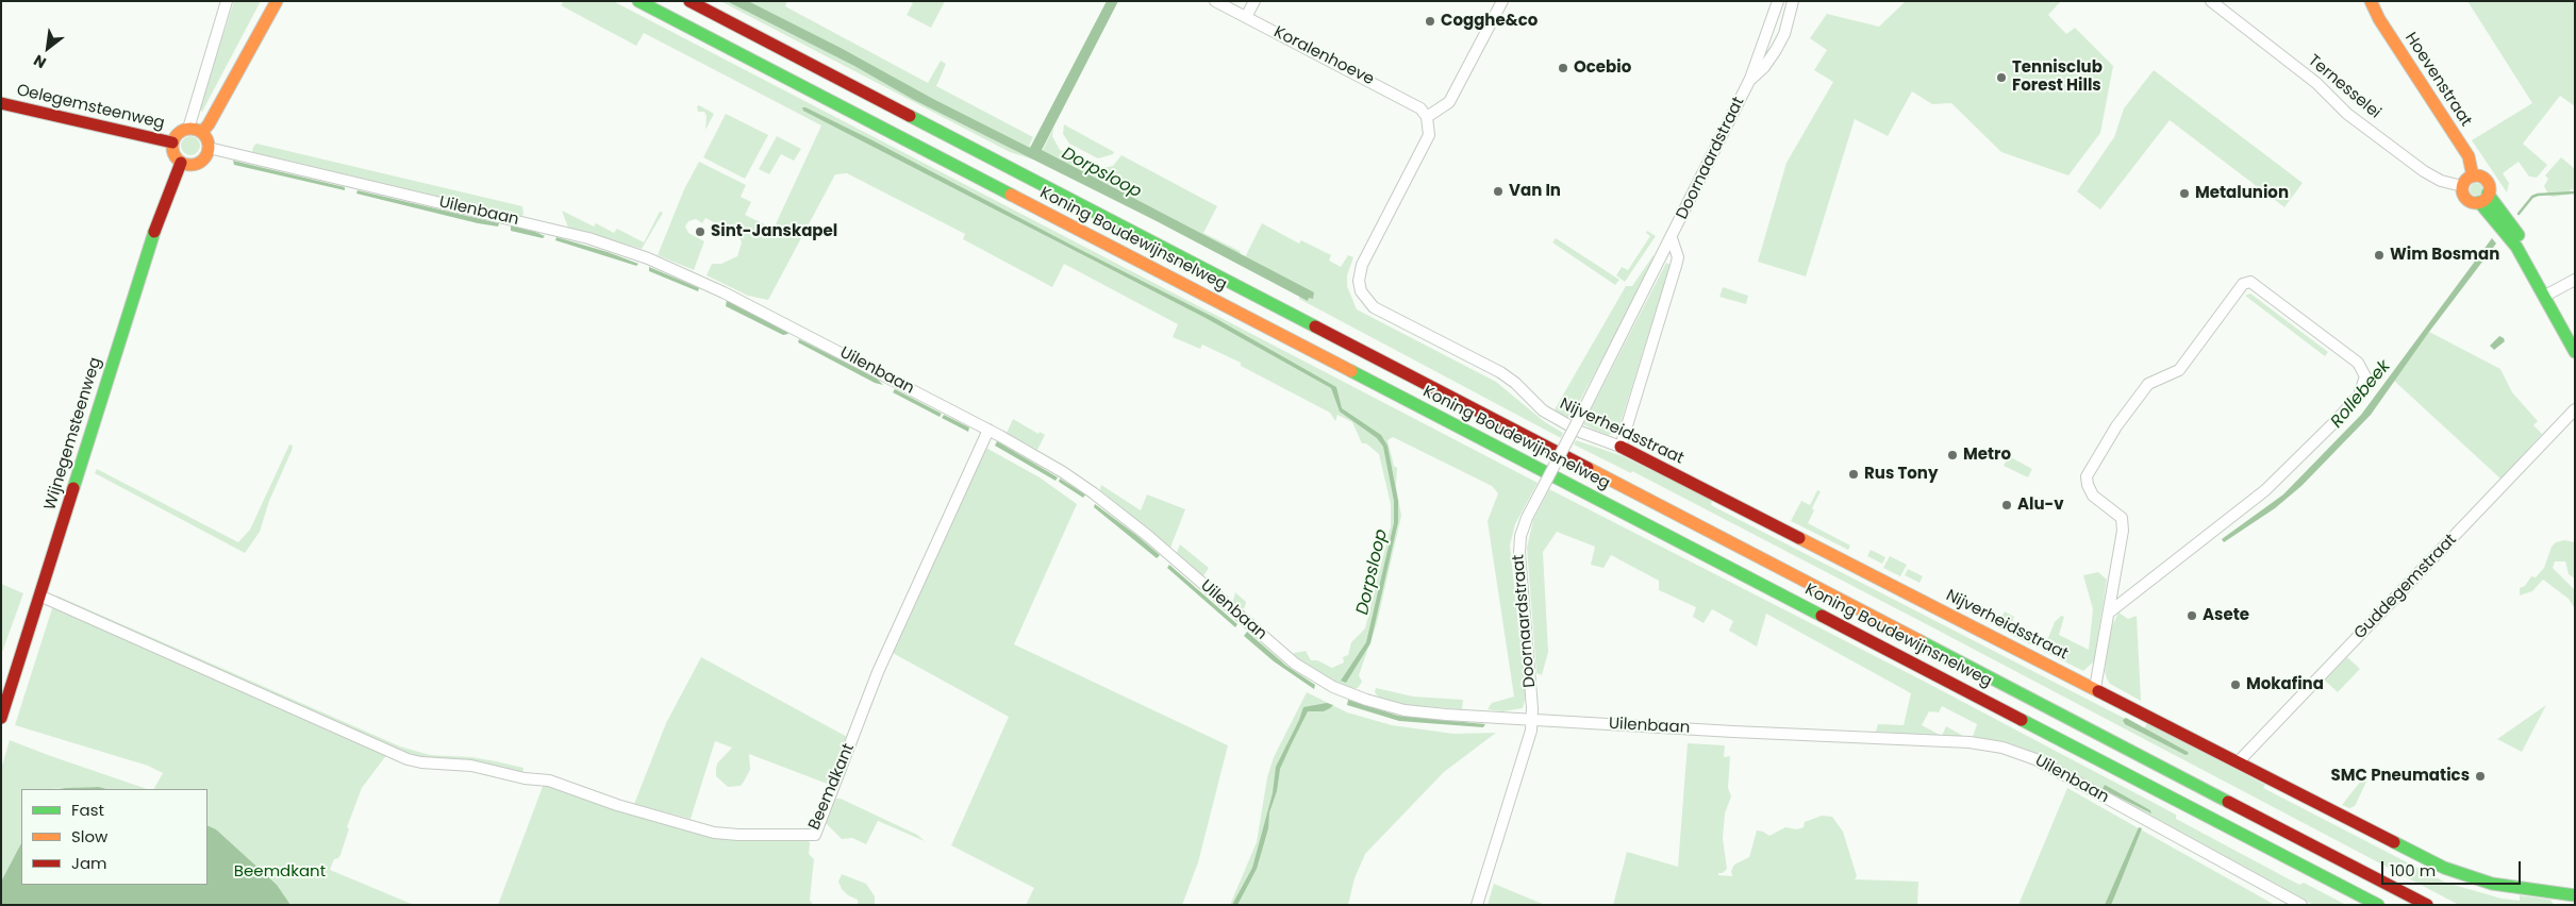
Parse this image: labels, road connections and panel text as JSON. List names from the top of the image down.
{
  "streets": {
    "main road": [
      "Hoevenstraat",
      "Ternesselei",
      "Oelegemsteenweg",
      "Koning Boudewijnsnelweg",
      "Nijverheidsstraat",
      "Wijnegemsteenweg"
    ],
    "street": [
      "Koralenhoeve",
      "Doornaardstraat",
      "Uilenbaan",
      "Guddegemstraat",
      "Beemdkant"
    ]
  },
  "crossings": [
    ["Koralenhoeve", "Nijverheidsstraat"],
    ["Hoevenstraat", "Ternesselei"],
    ["Oelegemsteenweg", "Uilenbaan"],
    ["Oelegemsteenweg", "Wijnegemsteenweg"],
    ["Doornaardstraat", "Uilenbaan"],
    ["Doornaardstraat", "Nijverheidsstraat"],
    ["Uilenbaan", "Wijnegemsteenweg"],
    ["Uilenbaan", "Beemdkant"],
    ["Nijverheidsstraat", "Guddegemstraat"],
    ["Wijnegemsteenweg", "Beemdkant"]
  ],
  "water": ["Dorpsloop", "Rollebeek"],
  "parks": ["Beemdkant"],
  "places": [
    "Cogghe&co",
    "Ocebio",
    "Tennisclub Forest Hills",
    "Van In",
    "Metalunion",
    "Sint-Janskapel",
    "Wim Bosman",
    "Metro",
    "Rus Tony",
    "Alu-v",
    "Asete",
    "Mokafina",
    "SMC Pneumatics"
  ],
  "legend": ["Fast", "Slow", "Jam"],
  "scale_bar": "100 m",
  "north": "bottom left"
}
